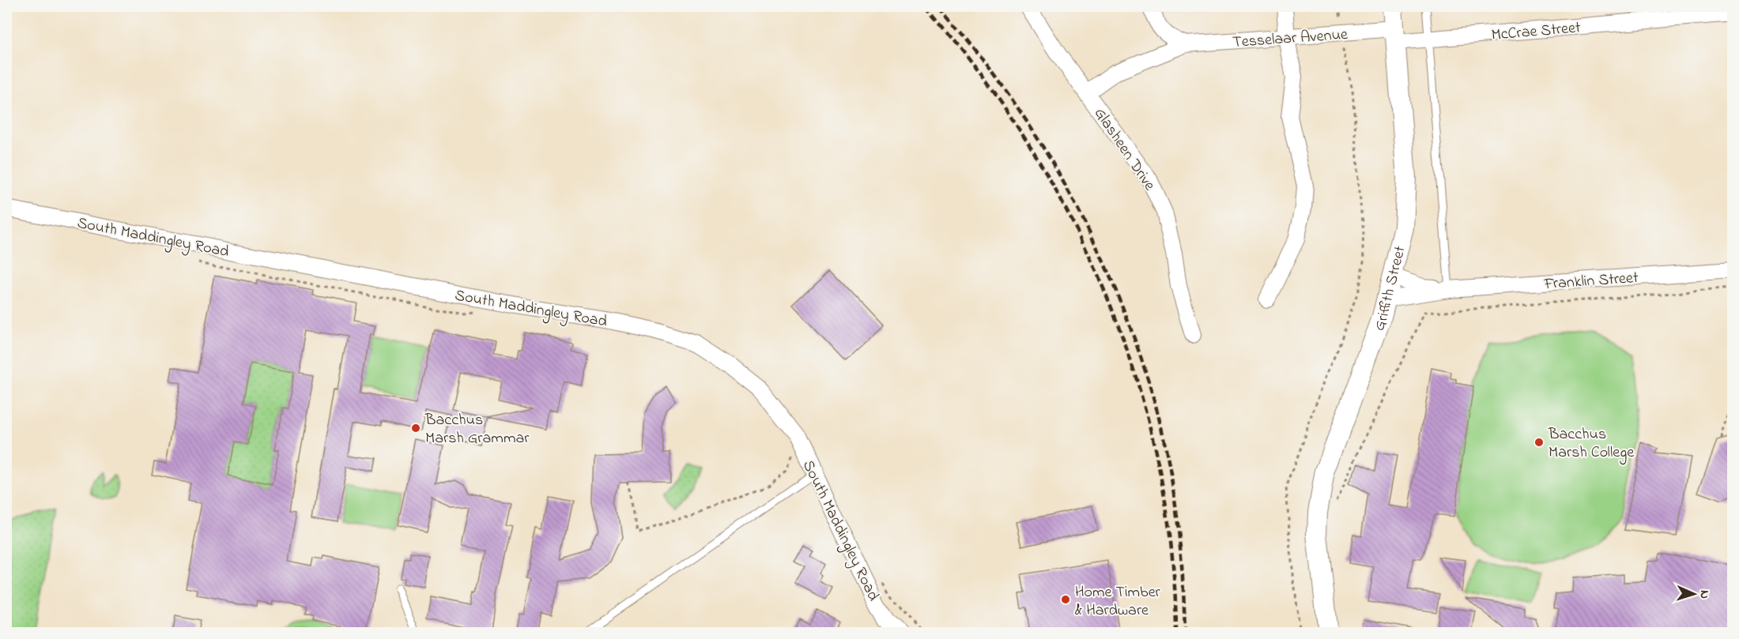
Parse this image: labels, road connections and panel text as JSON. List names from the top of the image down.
{
  "streets": {
    "street": [
      "McCrae Street",
      "Tesselaar Avenue",
      "Glasheen Drive",
      "South Maddingley Road",
      "Franklin Street",
      "Griffith Street"
    ]
  },
  "crossings": [
    ["McCrae Street", "Tesselaar Avenue"],
    ["McCrae Street", "Griffith Street"],
    ["Tesselaar Avenue", "Glasheen Drive"],
    ["Tesselaar Avenue", "Griffith Street"],
    ["Franklin Street", "Griffith Street"]
  ],
  "places": ["Bacchus Marsh Grammar", "Bacchus Marsh College", "Home Timber & Hardware"],
  "north": "right"
}
